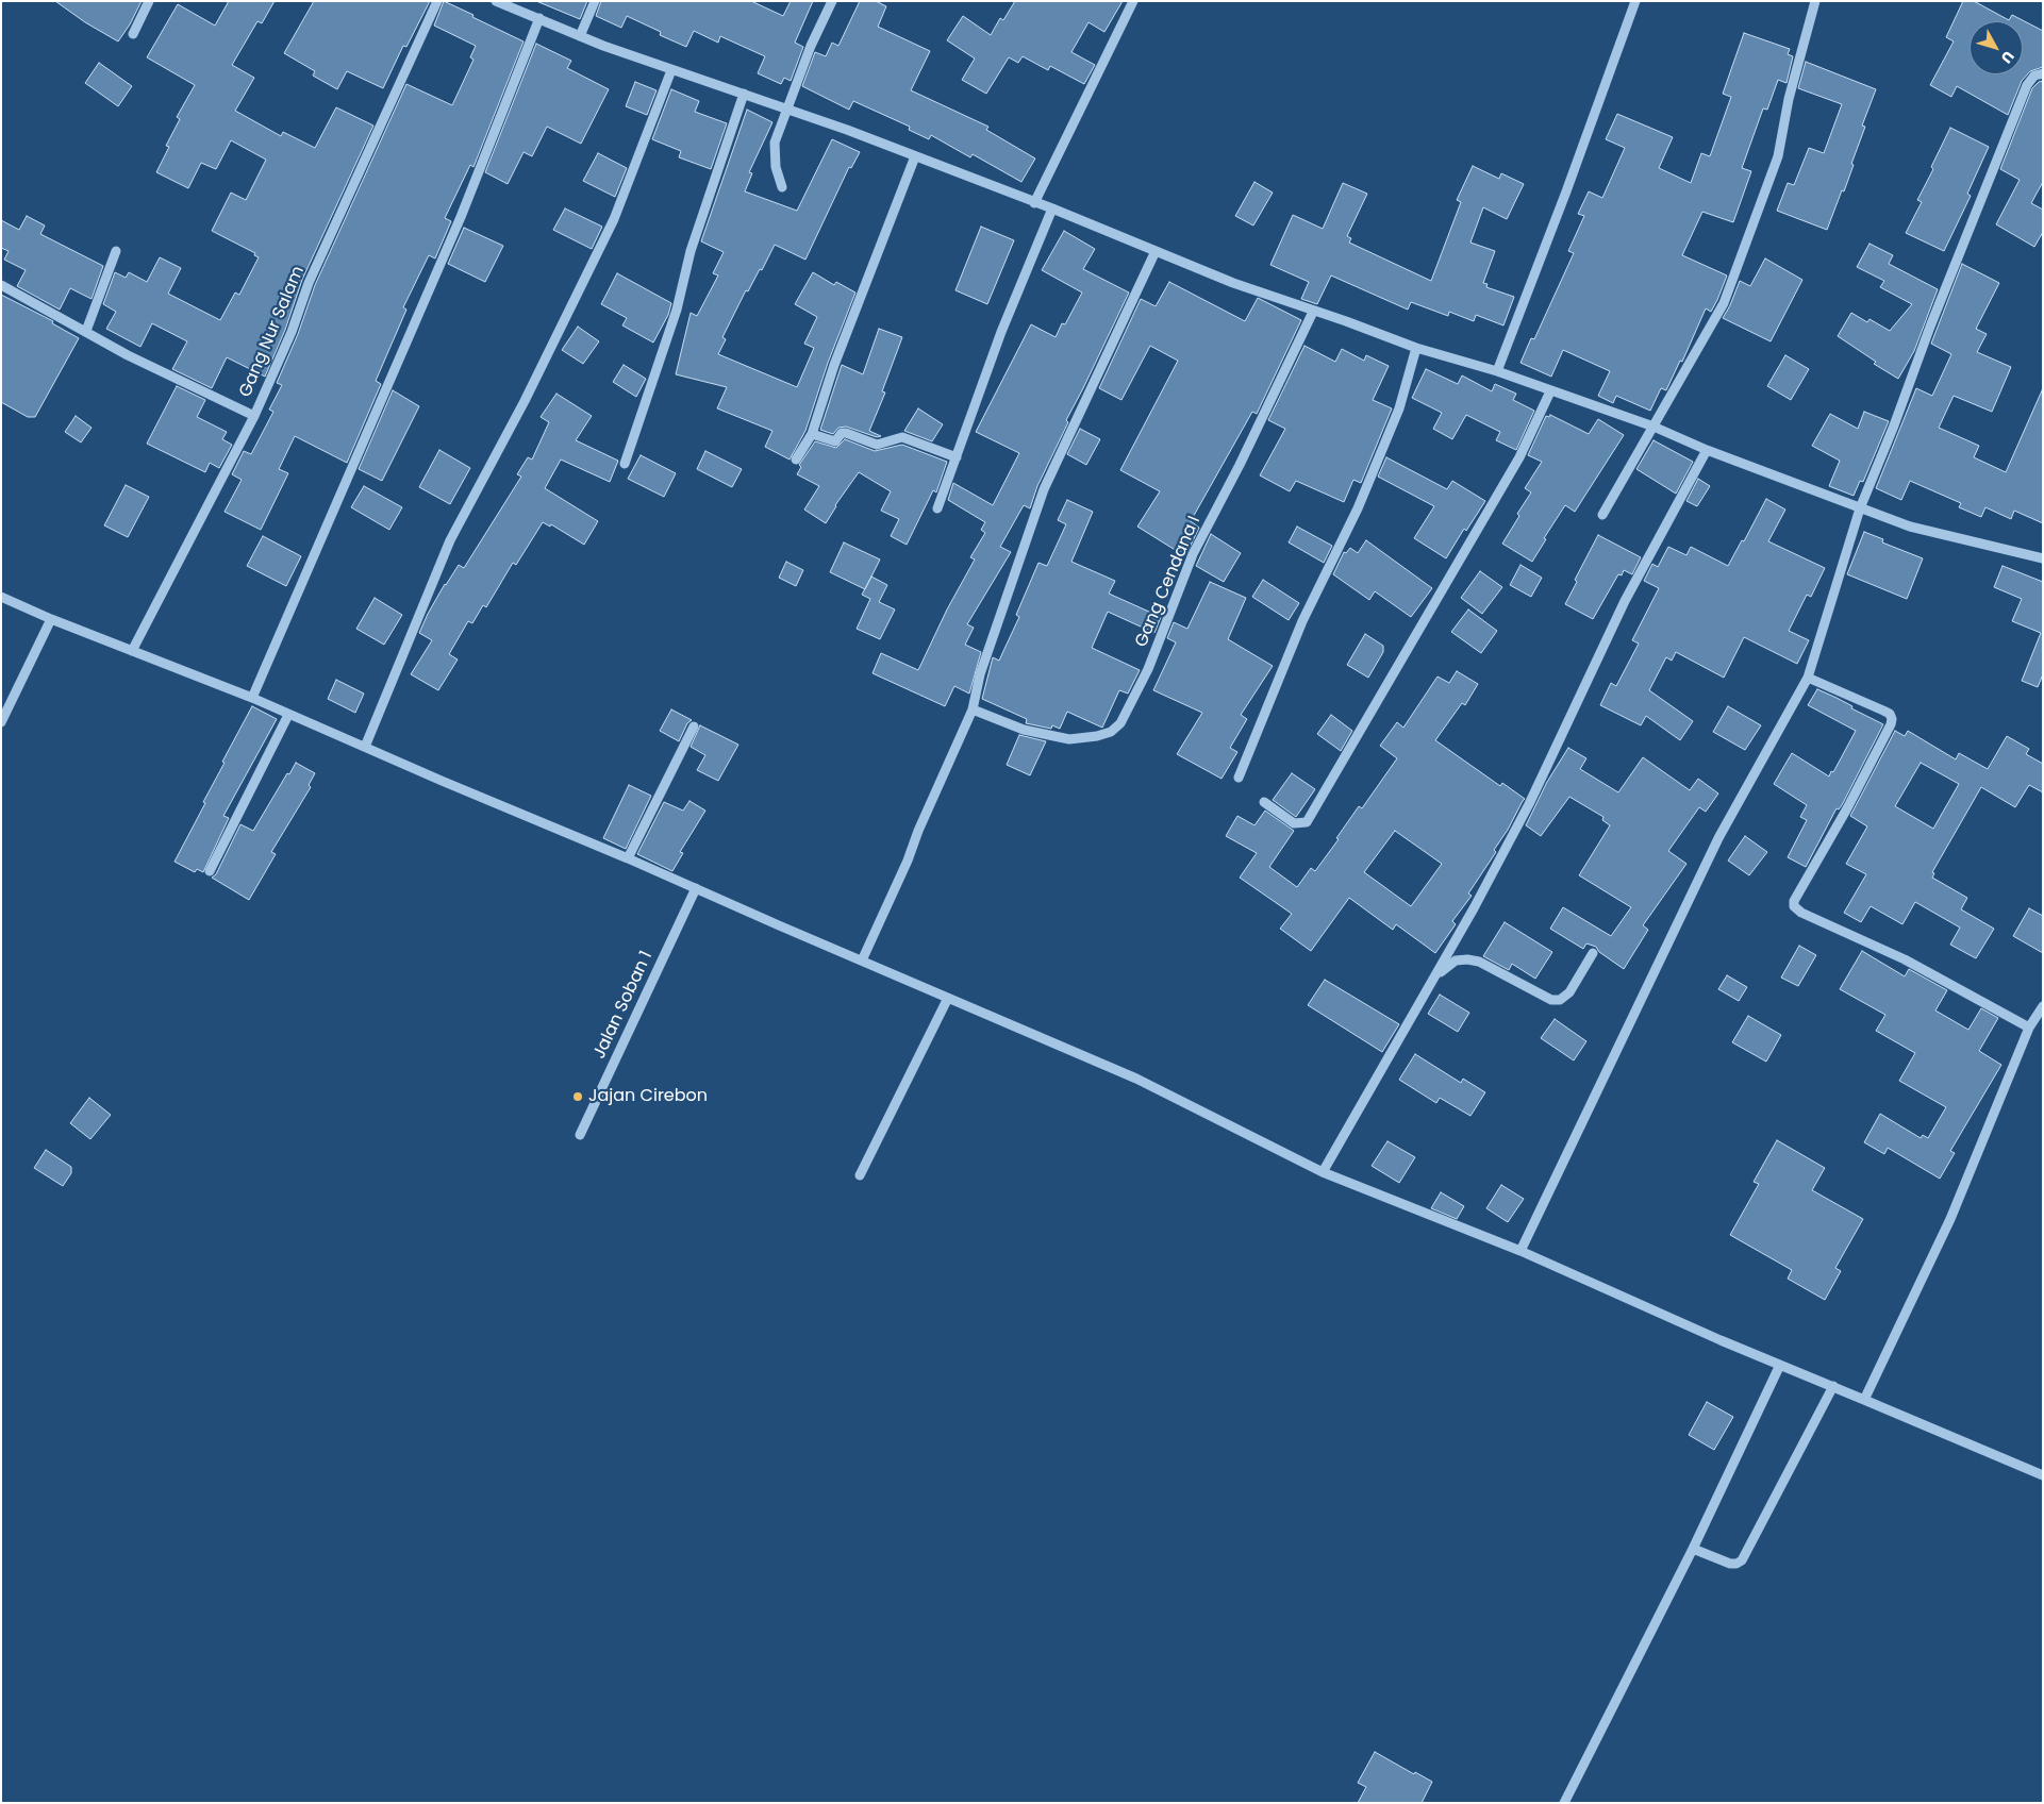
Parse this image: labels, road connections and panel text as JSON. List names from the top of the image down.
{
  "streets": {
    "street": ["Gang Nur Salam", "Gang Cendana I", "Jalan Soban 1"]
  },
  "places": ["Jajan Cirebon"],
  "north": "bottom right"
}
